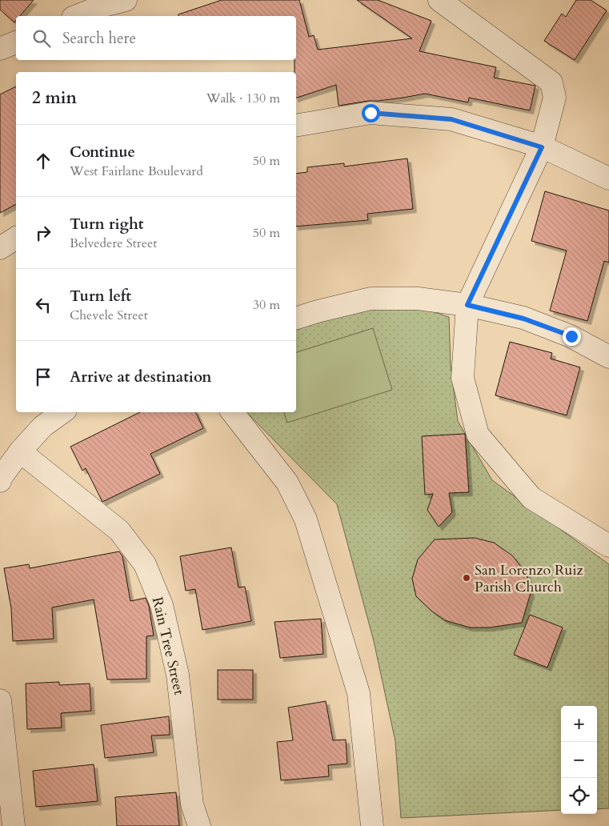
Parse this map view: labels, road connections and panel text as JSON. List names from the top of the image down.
{
  "streets": {
    "street": ["Rain Tree Street"]
  },
  "places": ["San Lorenzo Ruiz Parish Church"],
  "page": {
    "search": "Search here",
    "heading": ["2 min", "Walk · 130 m"],
    "list": [
      ["Continue", "West Fairlane Boulevard", "50 m"],
      ["Turn right", "Belvedere Street", "50 m"],
      ["Turn left", "Chevele Street", "30 m"],
      "Arrive at destination"
    ],
    "map_buttons": ["+", "−"]
  }
}
